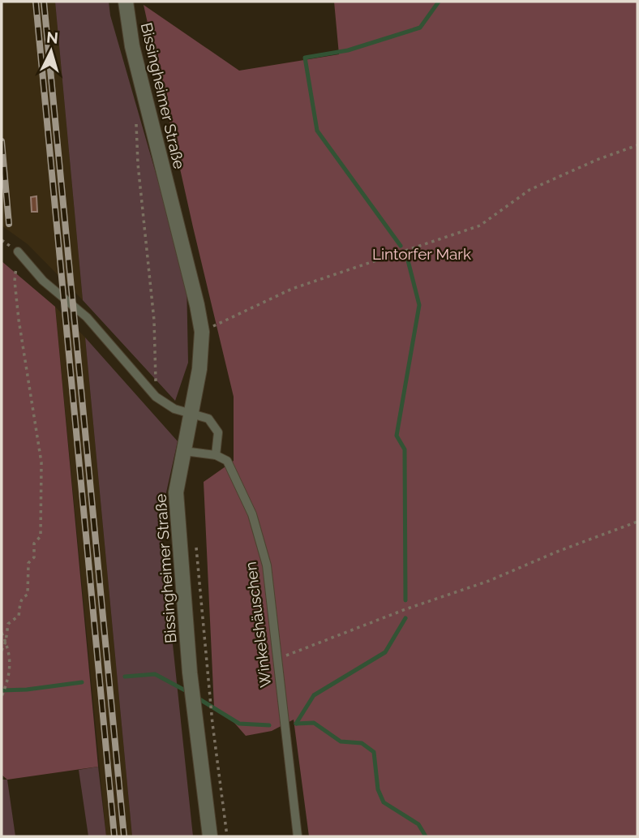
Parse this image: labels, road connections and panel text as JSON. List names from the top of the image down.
{
  "streets": {
    "street": ["Bissingheimer Straße"],
    "lane": ["Winkelshäuschen"]
  },
  "parks": ["Lintorfer Mark"],
  "north": "top"
}
